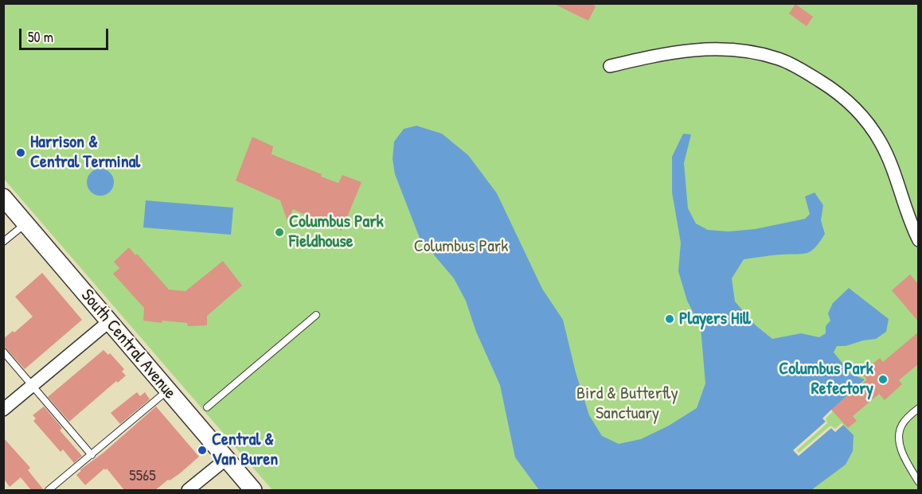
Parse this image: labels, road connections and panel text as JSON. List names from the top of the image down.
{
  "streets": {
    "street": ["South Central Avenue"]
  },
  "parks": ["Columbus Park", "Bird & Butterfly Sanctuary"],
  "places": [
    "Harrison & Central Terminal",
    "Columbus Park Fieldhouse",
    "Players Hill",
    "Columbus Park Refectory",
    "Central & Van Buren"
  ],
  "house_numbers": ["5565"],
  "scale_bar": "50 m"
}
